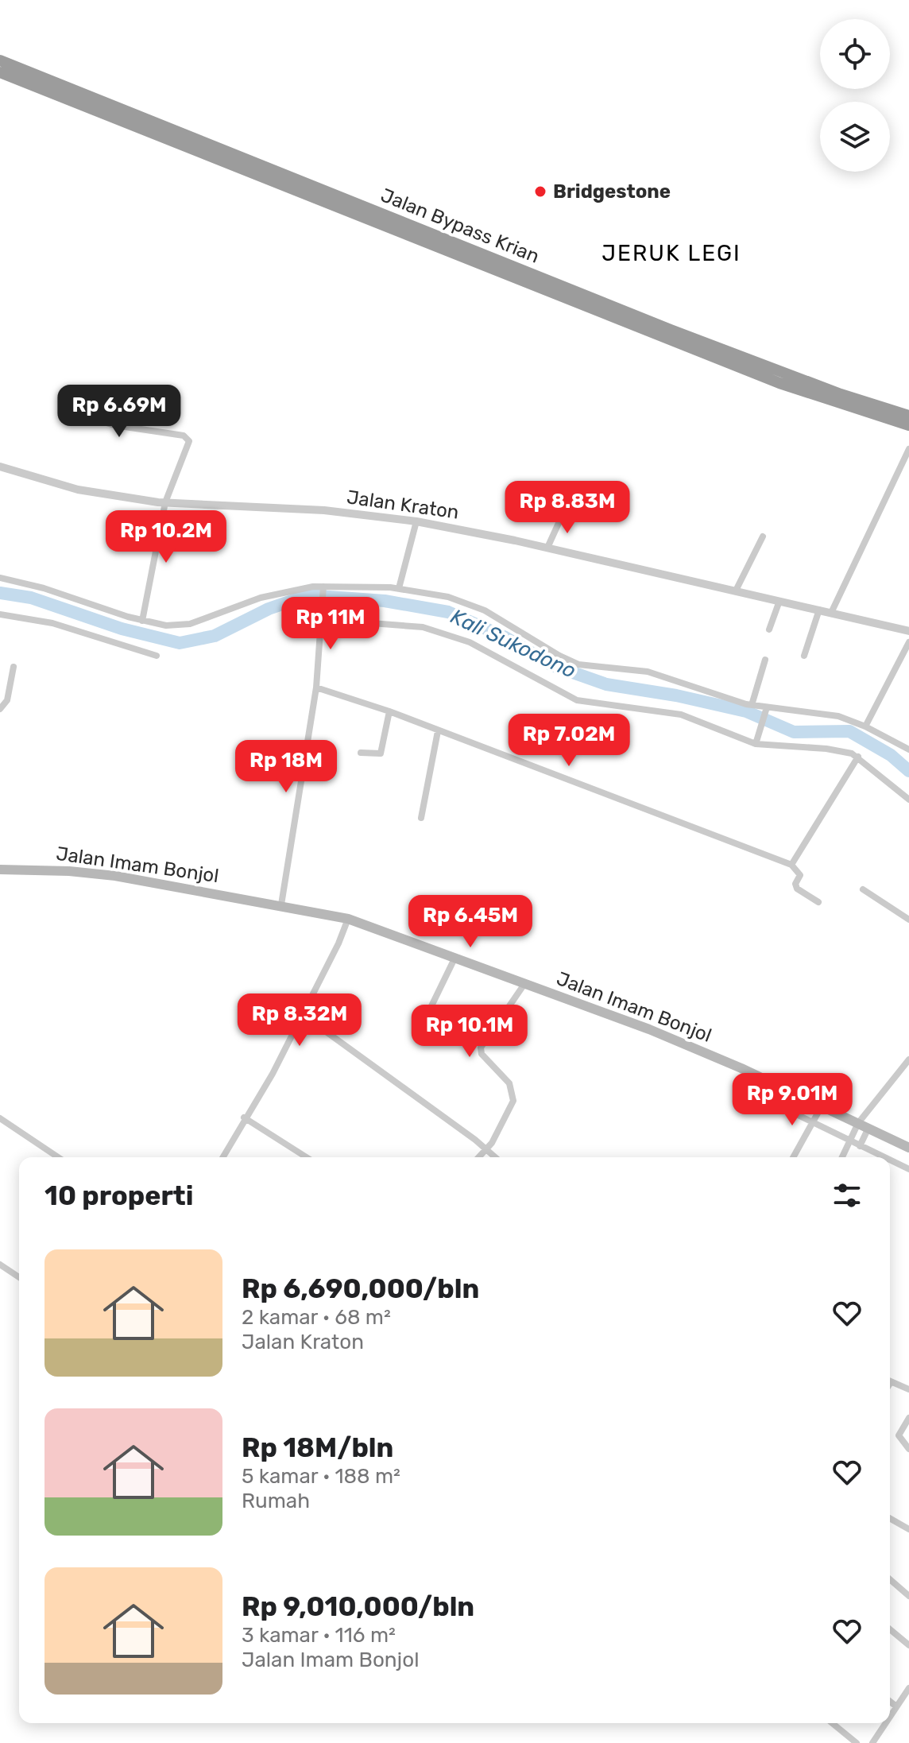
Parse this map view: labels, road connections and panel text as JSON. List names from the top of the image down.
{
  "streets": {
    "highway": ["Jalan Bypass Krian"],
    "main road": ["Jalan Imam Bonjol"],
    "street": ["Jalan Kraton"]
  },
  "districts": ["JERUK LEGI"],
  "water": ["Kali Sukodono"],
  "places": ["Bridgestone"],
  "page": {
    "price": [
      "Rp 6.69M",
      "Rp 8.83M",
      "Rp 10.2M",
      "Rp 11M",
      "Rp 7.02M",
      "Rp 18M",
      "Rp 6.45M",
      "Rp 8.32M",
      "Rp 10.1M",
      "Rp 9.01M"
    ],
    "heading": "10 properti",
    "list": [
      {
        "name": "Rp 6,690,000/bln",
        "note": "2 kamar · 68 m² · Jalan Kraton"
      },
      {
        "name": "Rp 18M/bln",
        "note": "5 kamar · 188 m² · Rumah"
      },
      {
        "name": "Rp 9,010,000/bln",
        "note": "3 kamar · 116 m² · Jalan Imam Bonjol"
      }
    ]
  }
}
